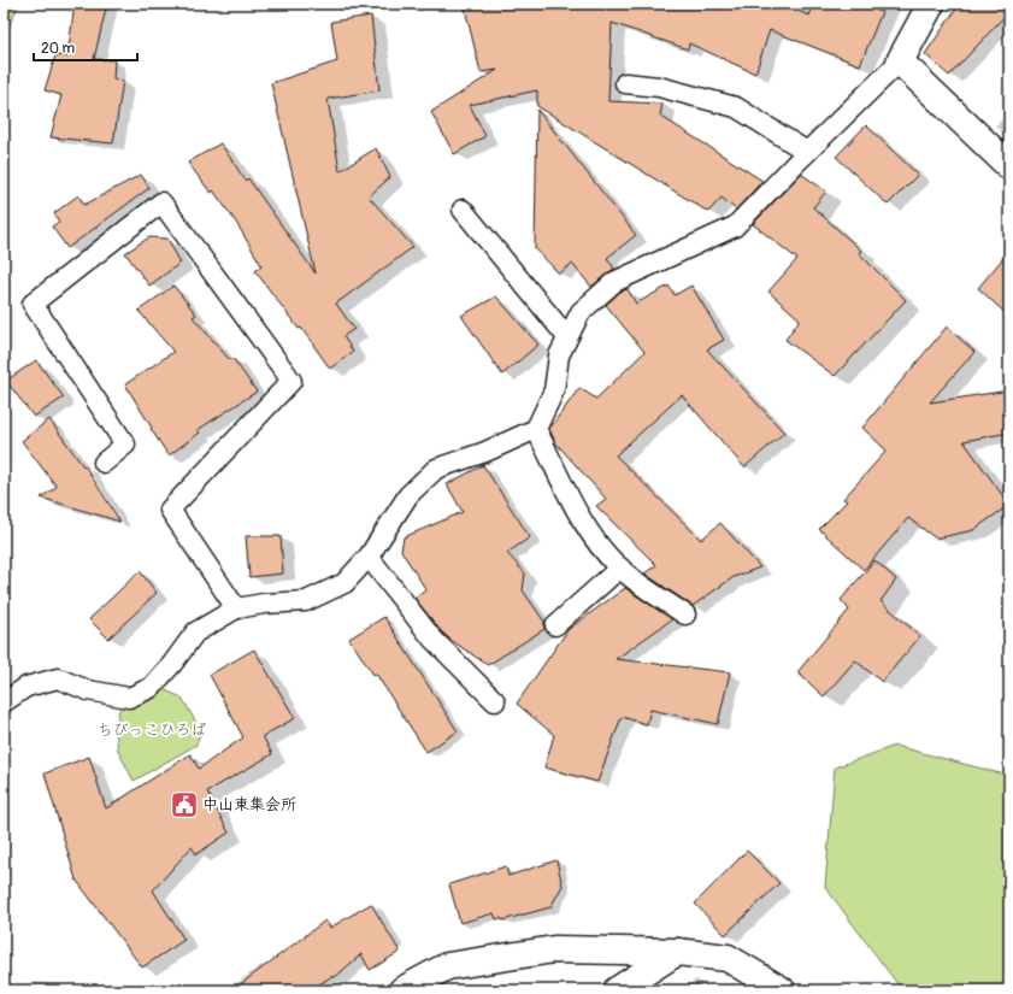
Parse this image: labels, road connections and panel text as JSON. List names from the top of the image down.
{
  "parks": ["ちびっこひろば"],
  "places": {
    "public building": ["中山東集会所"]
  },
  "scale_bar": "20 m"
}
